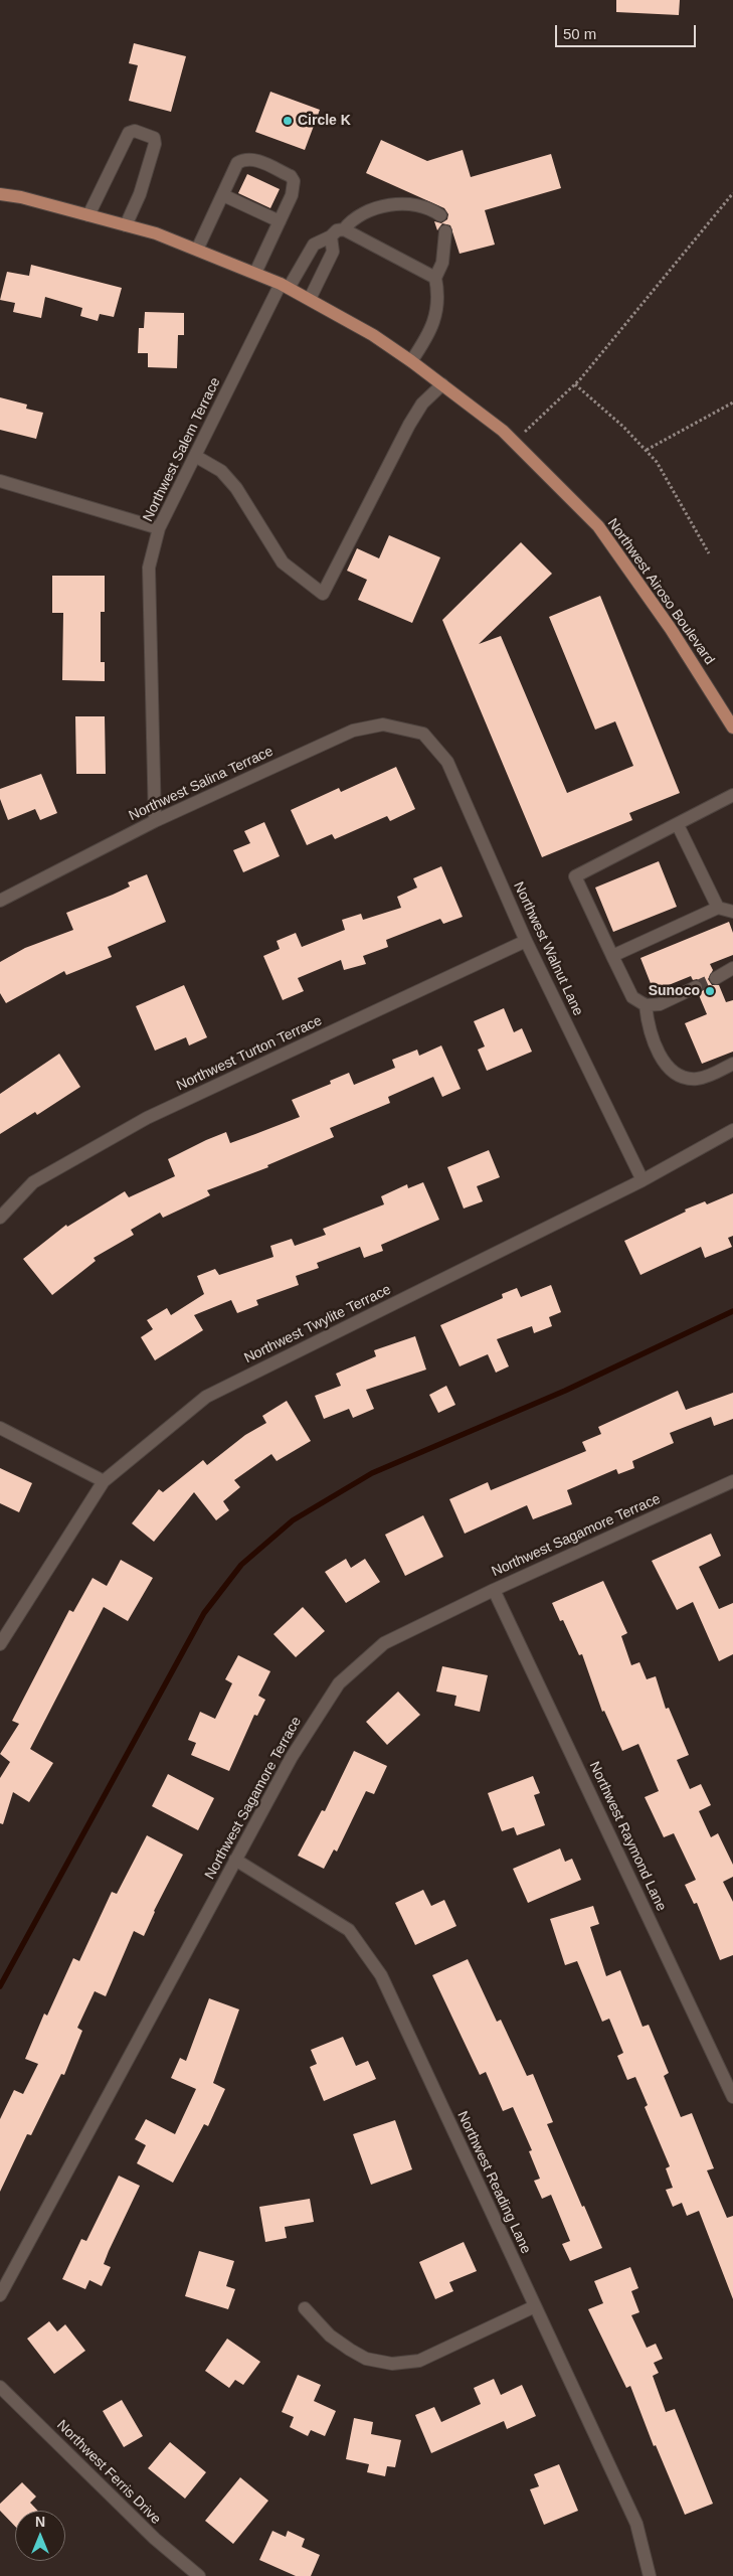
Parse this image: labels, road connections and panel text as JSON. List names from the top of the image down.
{
  "streets": {
    "main road": ["Northwest Airoso Boulevard"],
    "street": [
      "Northwest Salem Terrace",
      "Northwest Salina Terrace",
      "Northwest Walnut Lane",
      "Northwest Turton Terrace",
      "Northwest Twylite Terrace",
      "Northwest Sagamore Terrace",
      "Northwest Raymond Lane",
      "Northwest Reading Lane",
      "Northwest Ferris Drive"
    ]
  },
  "crossings": [
    ["Northwest Salem Terrace", "Northwest Airoso Boulevard"],
    ["Northwest Salem Terrace", "Northwest Salina Terrace"],
    ["Northwest Salina Terrace", "Northwest Walnut Lane"],
    ["Northwest Walnut Lane", "Northwest Turton Terrace"],
    ["Northwest Walnut Lane", "Northwest Twylite Terrace"],
    ["Northwest Sagamore Terrace", "Northwest Raymond Lane"],
    ["Northwest Sagamore Terrace", "Northwest Reading Lane"]
  ],
  "places": ["Circle K", "Sunoco"],
  "scale_bar": "50 m",
  "north": "top"
}
